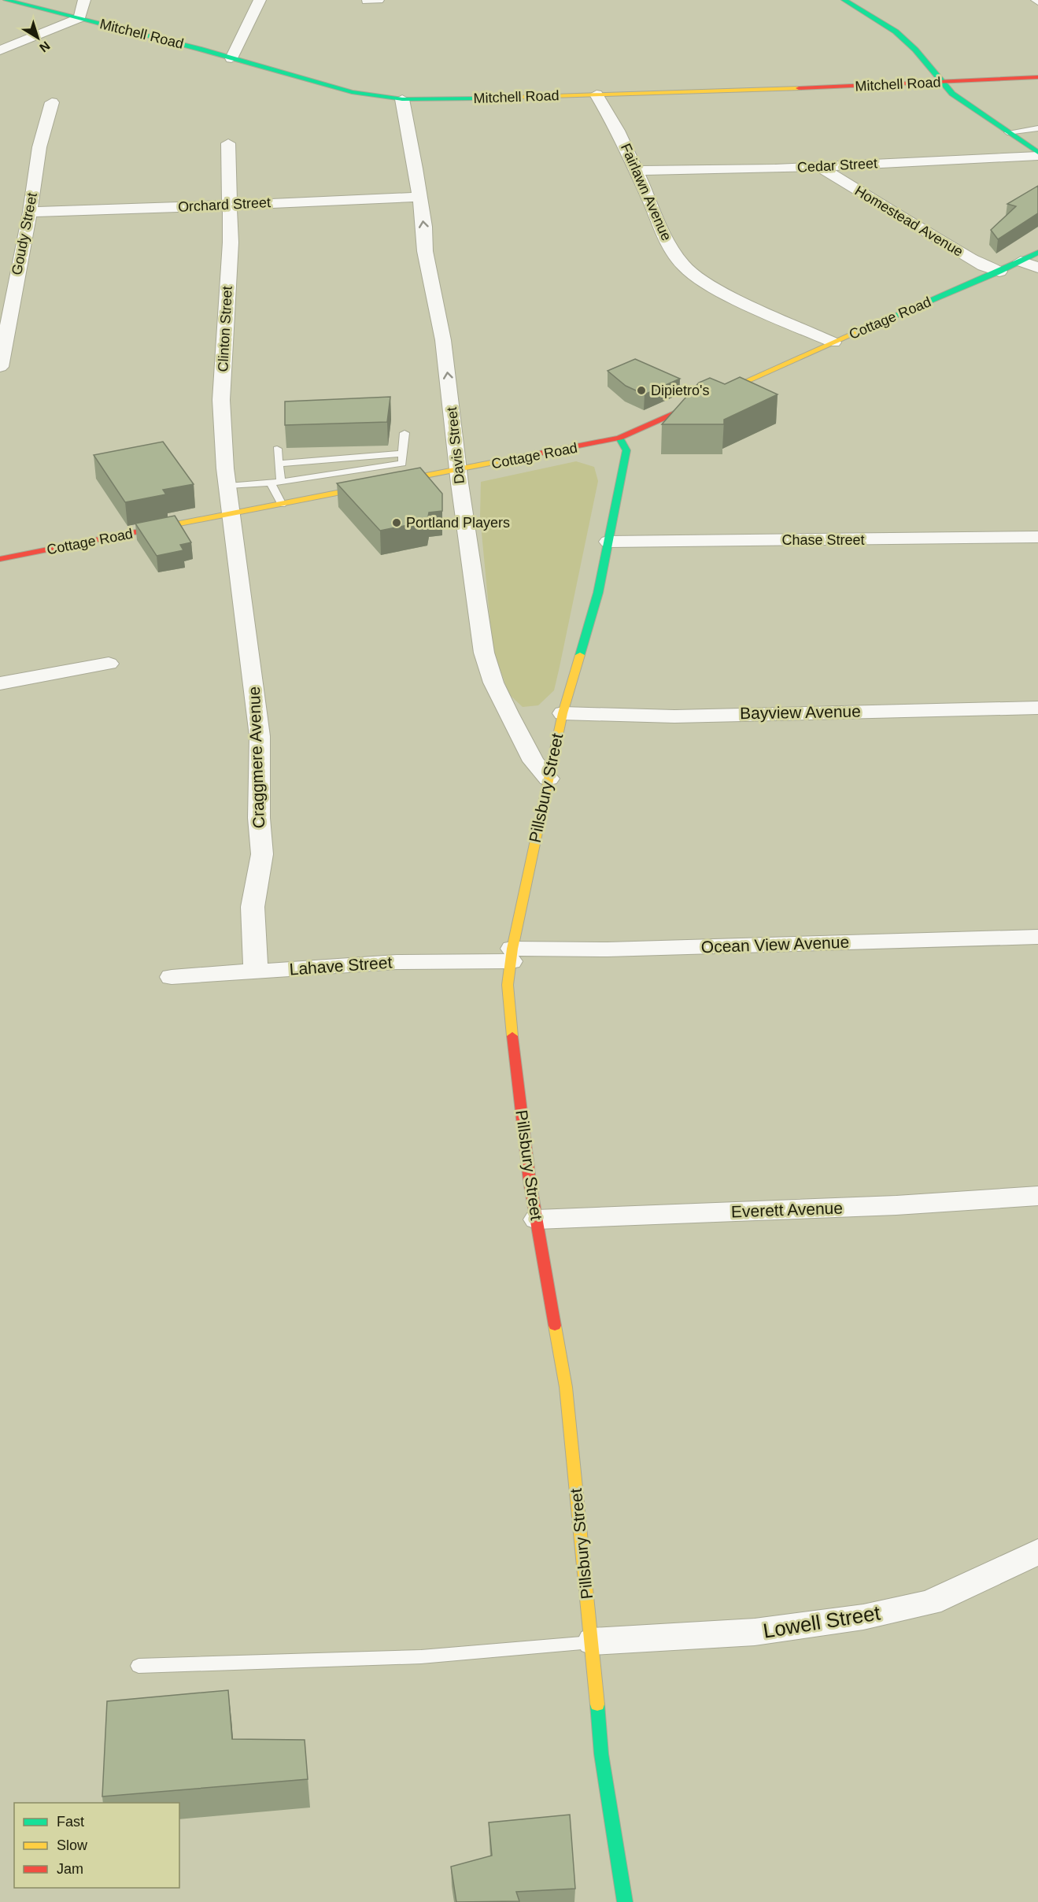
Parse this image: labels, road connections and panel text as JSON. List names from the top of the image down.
{
  "streets": {
    "street": [
      "Mitchell Road",
      "Cedar Street",
      "Fairlawn Avenue",
      "Orchard Street",
      "Homestead Avenue",
      "Goudy Street",
      "Cottage Road",
      "Clinton Street",
      "Davis Street",
      "Chase Street",
      "Bayview Avenue",
      "Craggmere Avenue",
      "Pillsbury Street",
      "Ocean View Avenue",
      "Lahave Street",
      "Everett Avenue",
      "Lowell Street"
    ]
  },
  "crossings": [
    ["Mitchell Road", "Fairlawn Avenue"],
    ["Mitchell Road", "Davis Street"],
    ["Cedar Street", "Fairlawn Avenue"],
    ["Cedar Street", "Homestead Avenue"],
    ["Fairlawn Avenue", "Cottage Road"],
    ["Orchard Street", "Goudy Street"],
    ["Orchard Street", "Clinton Street"],
    ["Orchard Street", "Davis Street"],
    ["Homestead Avenue", "Cottage Road"],
    ["Cottage Road", "Clinton Street"],
    ["Cottage Road", "Davis Street"],
    ["Cottage Road", "Craggmere Avenue"],
    ["Cottage Road", "Pillsbury Street"],
    ["Clinton Street", "Craggmere Avenue"],
    ["Davis Street", "Pillsbury Street"],
    ["Chase Street", "Pillsbury Street"],
    ["Bayview Avenue", "Pillsbury Street"],
    ["Craggmere Avenue", "Lahave Street"],
    ["Pillsbury Street", "Ocean View Avenue"],
    ["Pillsbury Street", "Lahave Street"],
    ["Pillsbury Street", "Everett Avenue"],
    ["Pillsbury Street", "Lowell Street"],
    ["Ocean View Avenue", "Lahave Street"]
  ],
  "one_way": ["Davis Street"],
  "places": ["Dipietro's", "Portland Players"],
  "legend": ["Fast", "Slow", "Jam"],
  "north": "bottom right"
}
